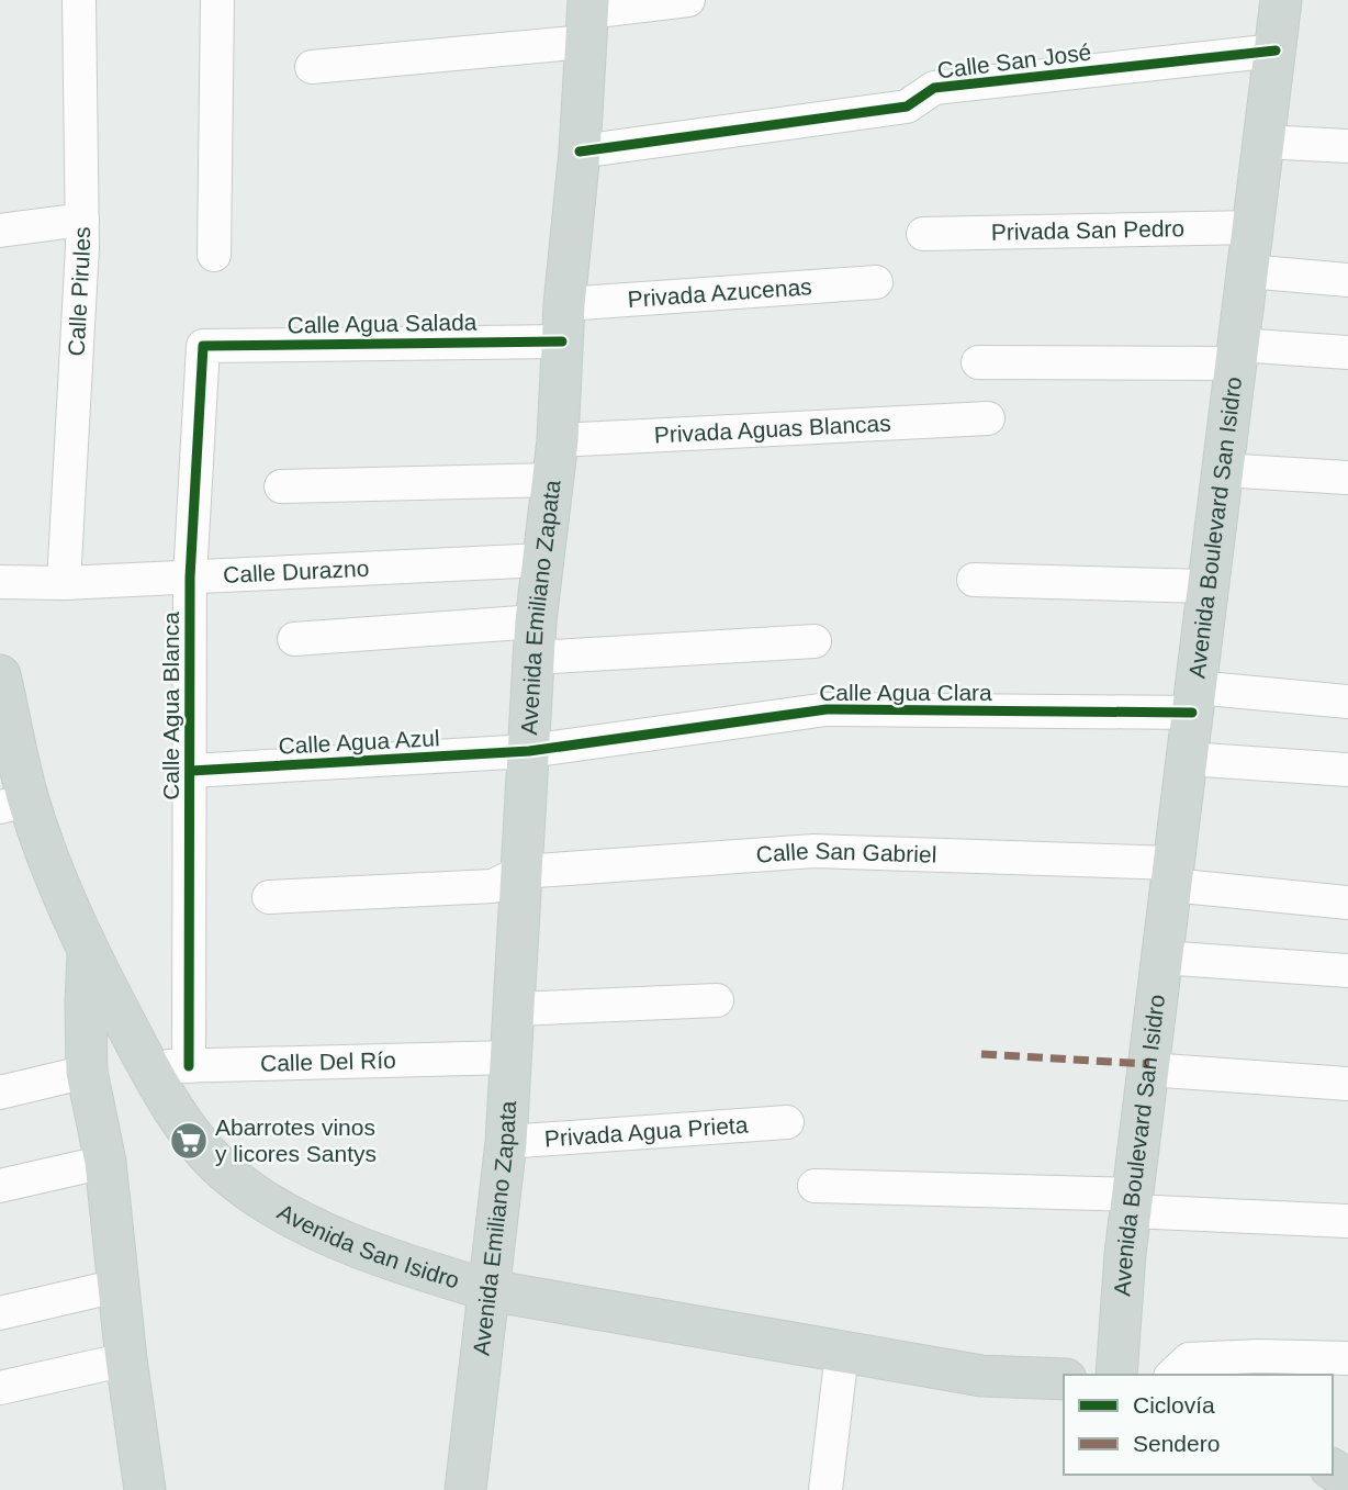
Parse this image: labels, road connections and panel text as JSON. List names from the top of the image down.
{
  "streets": {
    "main road": ["Avenida Boulevard San Isidro", "Avenida Emiliano Zapata", "Avenida San Isidro"],
    "street": [
      "Calle San José",
      "Privada San Pedro",
      "Calle Pirules",
      "Privada Azucenas",
      "Calle Agua Salada",
      "Privada Aguas Blancas",
      "Calle Durazno",
      "Calle Agua Clara",
      "Calle Agua Blanca",
      "Calle Agua Azul",
      "Calle San Gabriel",
      "Calle Del Río",
      "Privada Agua Prieta"
    ]
  },
  "crossings": [
    ["Calle San José", "Avenida Boulevard San Isidro"],
    ["Calle San José", "Avenida Emiliano Zapata"],
    ["Privada San Pedro", "Avenida Boulevard San Isidro"],
    ["Calle Pirules", "Calle Durazno"],
    ["Privada Azucenas", "Calle Agua Salada"],
    ["Privada Azucenas", "Avenida Emiliano Zapata"],
    ["Calle Agua Salada", "Avenida Emiliano Zapata"],
    ["Calle Agua Salada", "Calle Agua Blanca"],
    ["Privada Aguas Blancas", "Avenida Emiliano Zapata"],
    ["Avenida Boulevard San Isidro", "Calle Agua Clara"],
    ["Avenida Boulevard San Isidro", "Calle San Gabriel"],
    ["Calle Durazno", "Avenida Emiliano Zapata"],
    ["Calle Durazno", "Calle Agua Blanca"],
    ["Avenida Emiliano Zapata", "Calle Agua Clara"],
    ["Avenida Emiliano Zapata", "Calle Agua Azul"],
    ["Avenida Emiliano Zapata", "Calle San Gabriel"],
    ["Avenida Emiliano Zapata", "Calle Del Río"],
    ["Avenida Emiliano Zapata", "Privada Agua Prieta"],
    ["Avenida Emiliano Zapata", "Avenida San Isidro"],
    ["Calle Agua Clara", "Calle Agua Azul"],
    ["Calle Agua Blanca", "Calle Agua Azul"],
    ["Calle Agua Blanca", "Calle Del Río"],
    ["Calle Del Río", "Avenida San Isidro"]
  ],
  "places": {
    "supermarket": ["Abarrotes vinos y licores Santys"]
  },
  "legend": ["Ciclovía", "Sendero"]
}
